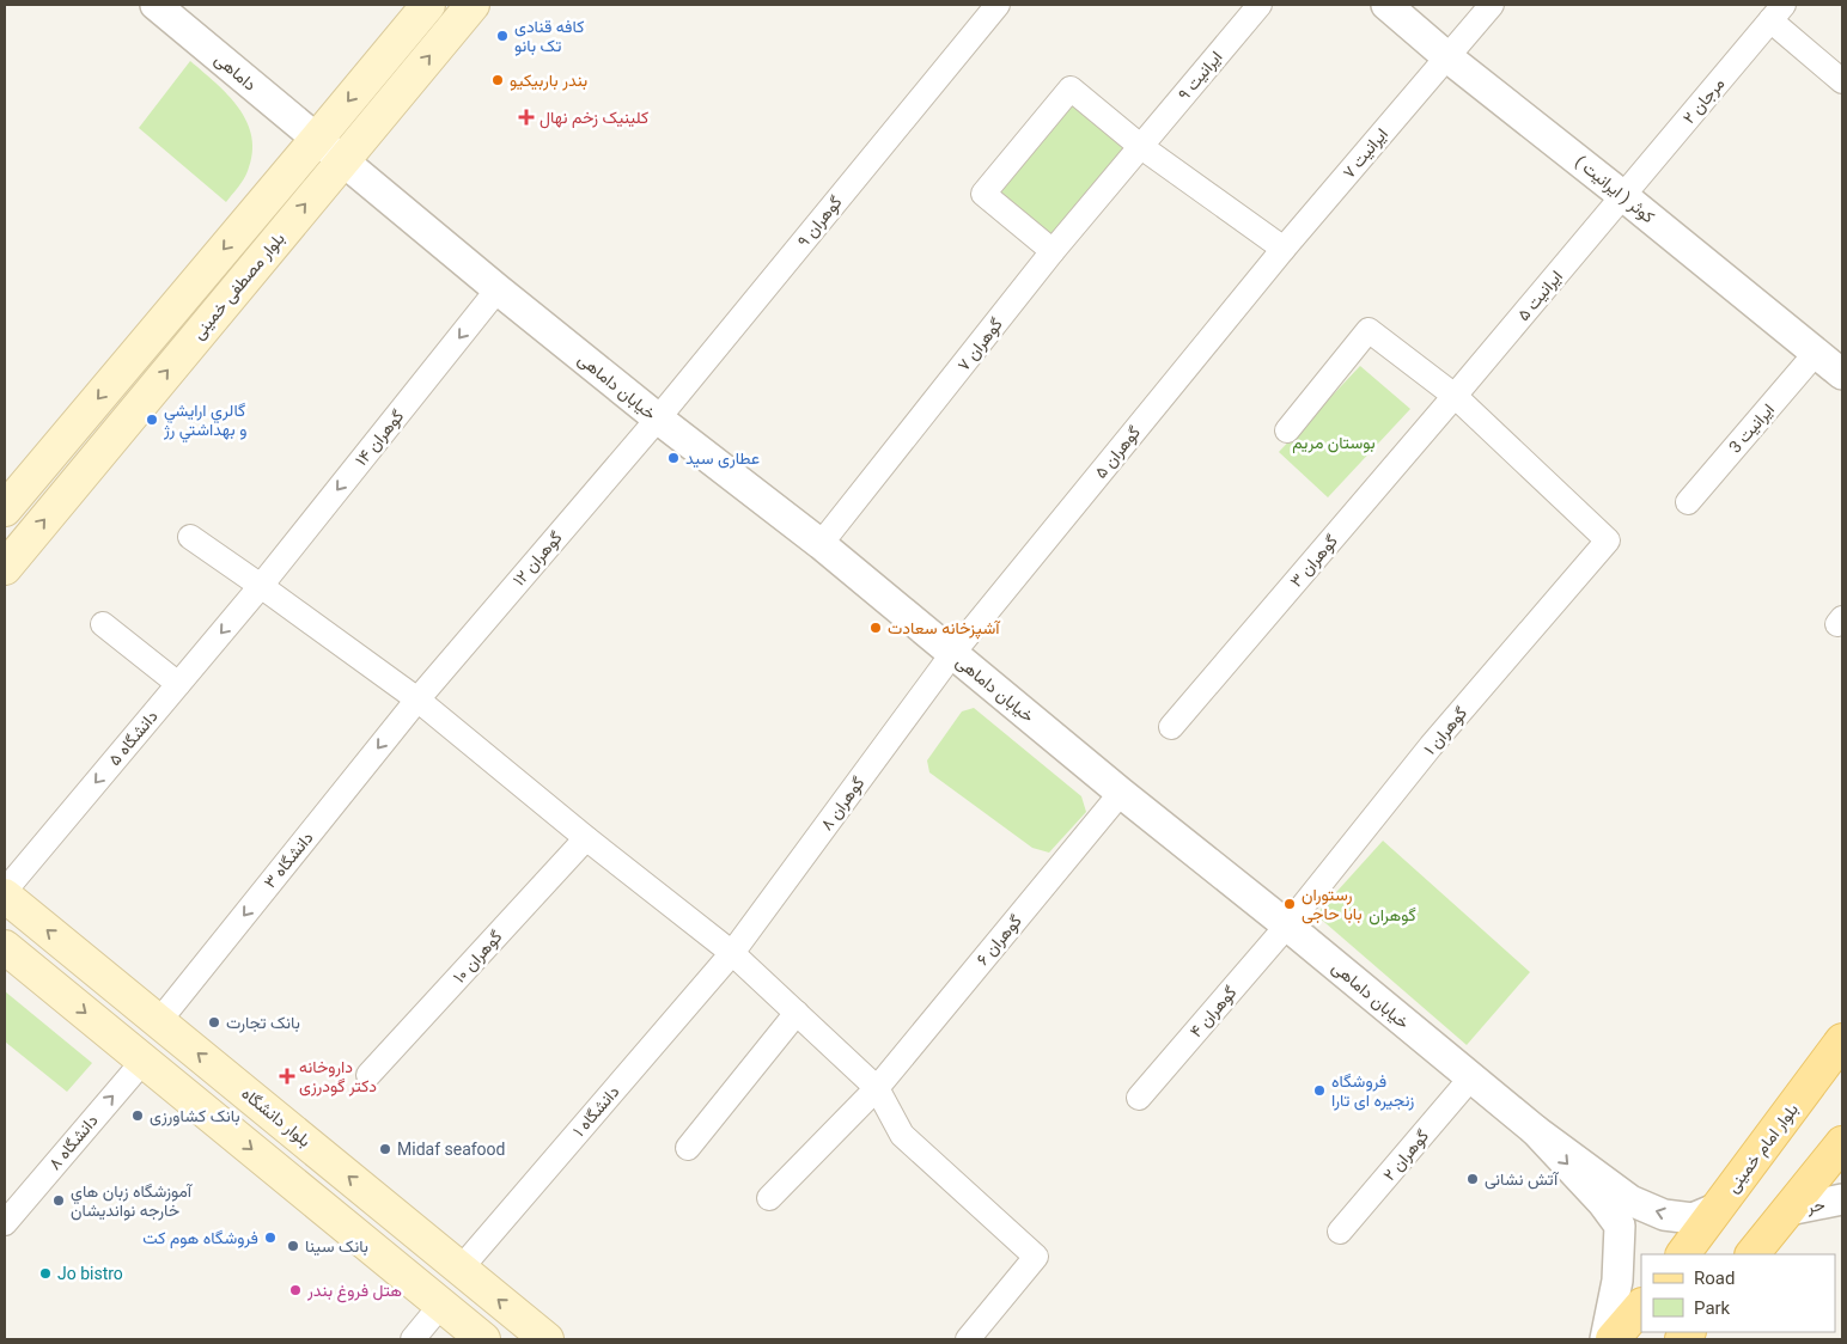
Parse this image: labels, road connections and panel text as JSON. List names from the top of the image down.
{
  "streets": {
    "main road": ["بلوار مصطفی خمینی", "بلوار دانشگاه", "بلوار امام خمینی"],
    "street": [
      "داماهی",
      "ایرانیت ۹",
      "مرجان ۲",
      "ایرانیت ۷",
      "کوثر ( ایرانیت )",
      "گوهران ۹",
      "ایرانیت ۵",
      "گوهران ۷",
      "خیابان داماهی",
      "ایرانیت 3",
      "گوهران ۱۴",
      "گوهران ۵",
      "گوهران ۱۲",
      "گوهران ۳",
      "گوهران ۱",
      "دانشگاه ۵",
      "گوهران ۸",
      "دانشگاه ۳",
      "گوهران ۶",
      "گوهران ۱۰",
      "گوهران ۴",
      "دانشگاه ۱",
      "دانشگاه ۸",
      "گوهران ۲",
      "حر"
    ]
  },
  "crossings": [
    ["داماهی", "بلوار مصطفی خمینی"],
    ["داماهی", "خیابان داماهی"],
    ["ایرانیت ۹", "گوهران ۷"],
    ["مرجان ۲", "کوثر ( ایرانیت )"],
    ["مرجان ۲", "ایرانیت ۵"],
    ["ایرانیت ۷", "کوثر ( ایرانیت )"],
    ["ایرانیت ۷", "گوهران ۵"],
    ["کوثر ( ایرانیت )", "ایرانیت ۵"],
    ["کوثر ( ایرانیت )", "ایرانیت 3"],
    ["گوهران ۹", "خیابان داماهی"],
    ["گوهران ۹", "گوهران ۱۲"],
    ["بلوار مصطفی خمینی", "خیابان داماهی"],
    ["ایرانیت ۵", "گوهران ۳"],
    ["ایرانیت ۵", "گوهران ۱"],
    ["گوهران ۷", "خیابان داماهی"],
    ["خیابان داماهی", "گوهران ۱۴"],
    ["خیابان داماهی", "گوهران ۵"],
    ["خیابان داماهی", "گوهران ۱۲"],
    ["خیابان داماهی", "گوهران ۱"],
    ["خیابان داماهی", "گوهران ۸"],
    ["خیابان داماهی", "گوهران ۶"],
    ["خیابان داماهی", "گوهران ۴"],
    ["خیابان داماهی", "بلوار امام خمینی"],
    ["خیابان داماهی", "گوهران ۲"],
    ["گوهران ۱۴", "دانشگاه ۵"],
    ["گوهران ۵", "گوهران ۸"],
    ["گوهران ۱۲", "دانشگاه ۳"],
    ["گوهران ۳", "گوهران ۱"],
    ["گوهران ۱", "گوهران ۴"],
    ["گوهران ۸", "دانشگاه ۱"],
    ["دانشگاه ۳", "بلوار دانشگاه"],
    ["دانشگاه ۱", "بلوار دانشگاه"]
  ],
  "one_way": [
    "گوهران ۱۴",
    "دانشگاه ۵",
    "دانشگاه ۳",
    "دانشگاه ۸"
  ],
  "parks": ["بوستان مریم", "گوهران"],
  "places": {
    "other": [
      "کافه قنادی تک بانو",
      "بندر باربیکیو",
      "گالري ارايشي و بهداشتي رژ",
      "عطاری سید",
      "آشپزخانه سعادت",
      "رستوران بابا حاجی",
      "بانک تجارت",
      "فروشگاه زنجیره ای تارا",
      "بانک کشاورزی",
      "Midaf seafood",
      "آتش نشانی",
      "آموزشگاه زبان هاي خارجه نوانديشان",
      "فروشگاه هوم کت",
      "بانک سینا",
      "Jo bistro",
      "هتل فروغ بندر"
    ],
    "health": ["کلینیک زخم نهال", "داروخانه دکتر گودرزی"]
  },
  "legend": ["Road", "Park"]
}
